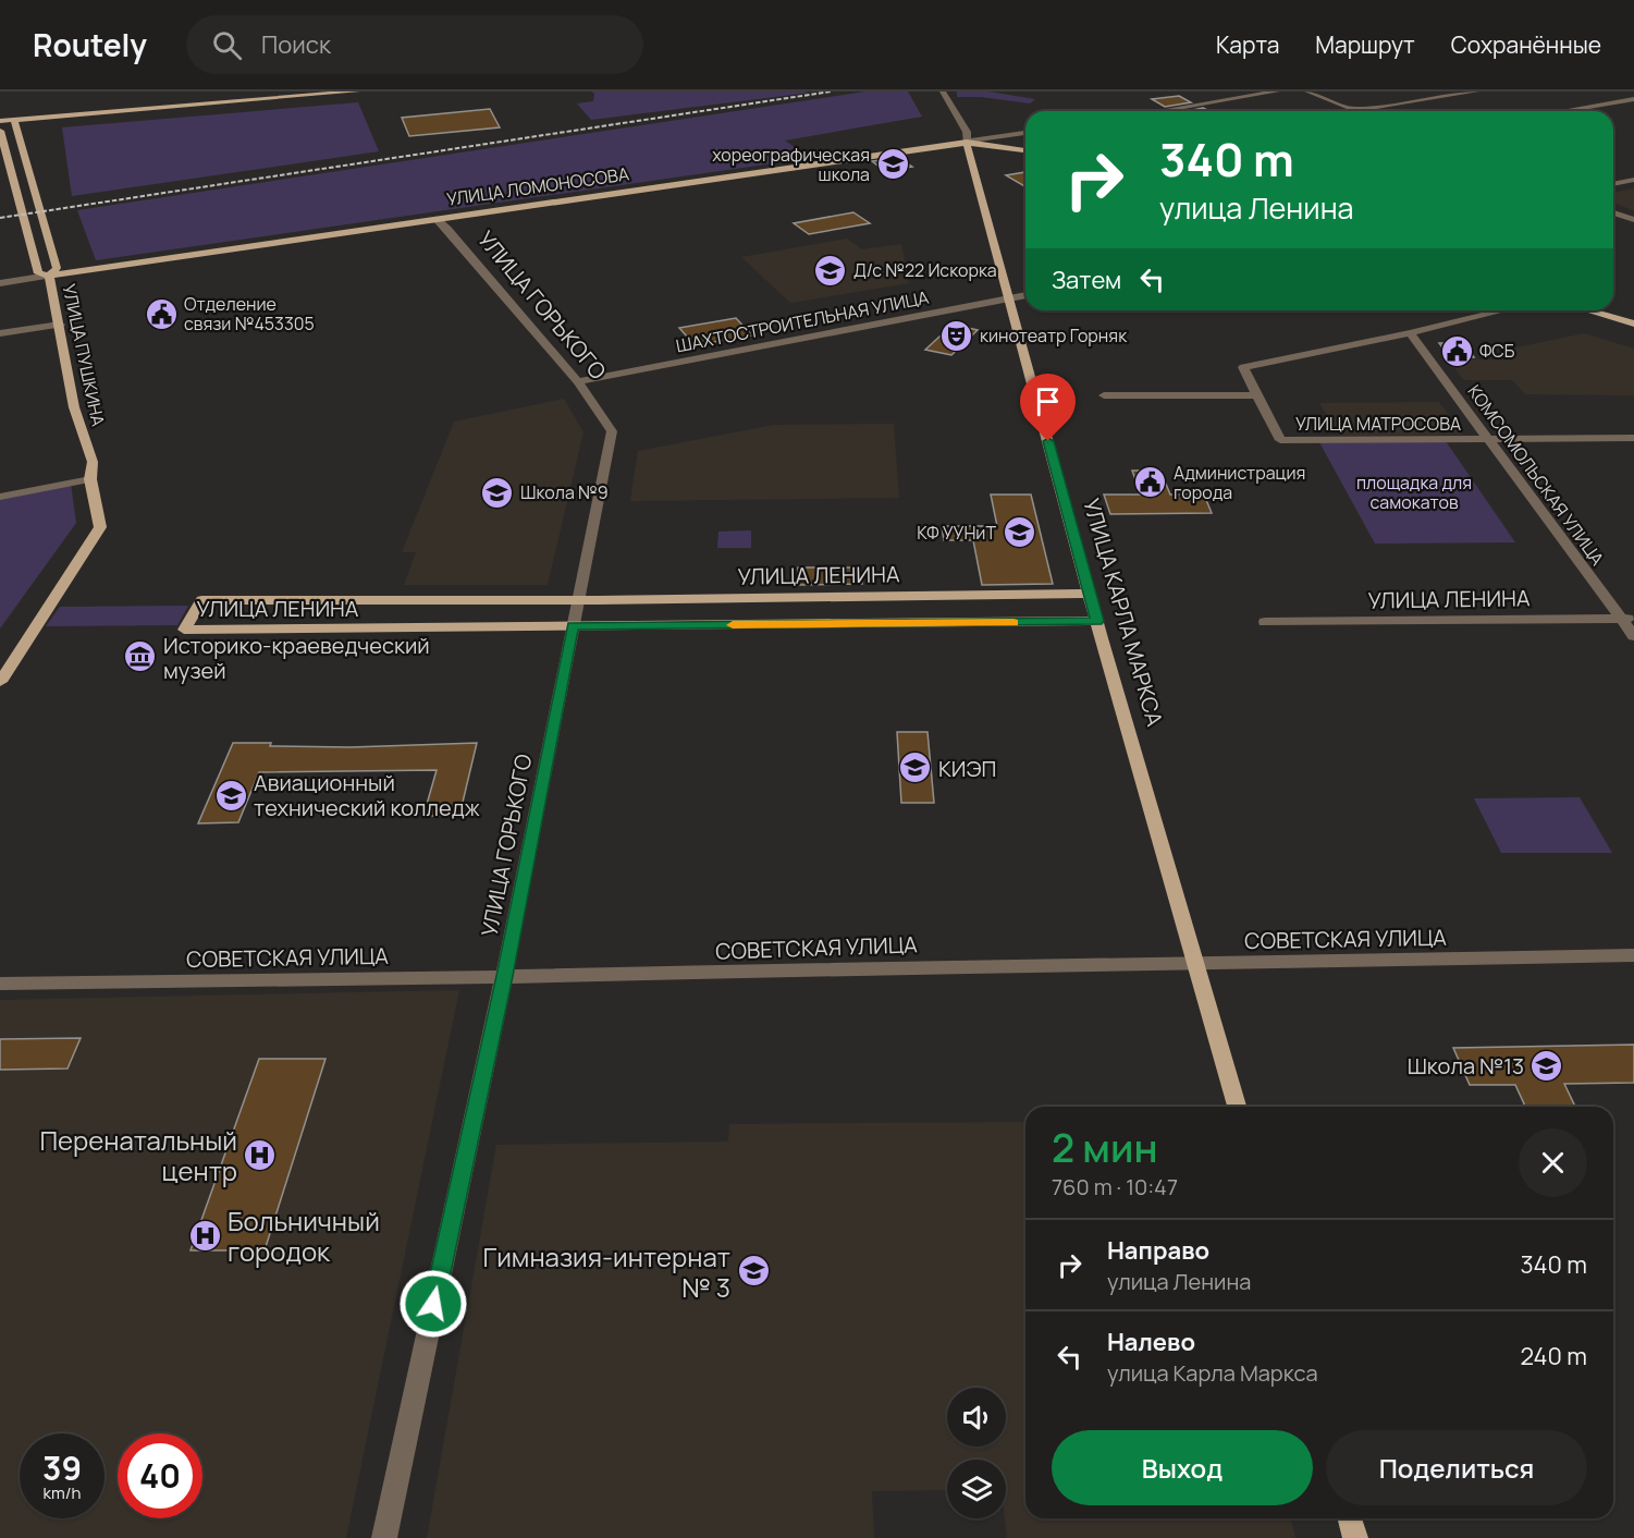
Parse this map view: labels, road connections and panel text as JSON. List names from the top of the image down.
{
  "streets": {
    "main road": [
      "УЛИЦА ЛОМОНОСОВА",
      "УЛИЦА ПУШКИНА",
      "УЛИЦА ЛЕНИНА",
      "УЛИЦА КАРЛА МАРКСА"
    ],
    "street": [
      "УЛИЦА ГОРЬКОГО",
      "ШАХТОСТРОИТЕЛЬНАЯ УЛИЦА",
      "УЛИЦА МАТРОСОВА",
      "КОМСОМОЛЬСКАЯ УЛИЦА",
      "СОВЕТСКАЯ УЛИЦА"
    ]
  },
  "crossings": [
    ["УЛИЦА ЛОМОНОСОВА", "УЛИЦА ГОРЬКОГО"],
    ["УЛИЦА ЛОМОНОСОВА", "УЛИЦА ПУШКИНА"],
    ["УЛИЦА ЛОМОНОСОВА", "УЛИЦА КАРЛА МАРКСА"],
    ["УЛИЦА ГОРЬКОГО", "ШАХТОСТРОИТЕЛЬНАЯ УЛИЦА"],
    ["УЛИЦА ГОРЬКОГО", "УЛИЦА ЛЕНИНА"],
    ["УЛИЦА ГОРЬКОГО", "СОВЕТСКАЯ УЛИЦА"],
    ["ШАХТОСТРОИТЕЛЬНАЯ УЛИЦА", "УЛИЦА КАРЛА МАРКСА"],
    ["УЛИЦА МАТРОСОВА", "КОМСОМОЛЬСКАЯ УЛИЦА"],
    ["КОМСОМОЛЬСКАЯ УЛИЦА", "УЛИЦА ЛЕНИНА"],
    ["УЛИЦА ЛЕНИНА", "УЛИЦА КАРЛА МАРКСА"],
    ["УЛИЦА КАРЛА МАРКСА", "СОВЕТСКАЯ УЛИЦА"]
  ],
  "parks": ["площадка для самокатов"],
  "places": {
    "school or university": [
      "хореографическая школа",
      "Д/с №22 Искорка",
      "Школа №9",
      "КФ УУНиТ",
      "КИЭП",
      "Авиационный технический колледж",
      "Школа №13",
      "Гимназия-интернат № 3"
    ],
    "public building": ["Отделение связи №453305", "ФСБ", "Администрация города"],
    "theatre": ["кинотеатр Горняк"],
    "museum": ["Историко-краеведческий музей"],
    "hospital": ["Перенатальный центр", "Больничный городок"]
  },
  "page": {
    "header": "Routely",
    "search": "Поиск",
    "nav": ["Карта", "Маршрут", "Сохранённые"],
    "turn": ["340 m", "улица Ленина"],
    "then": "Затем",
    "heading": ["2 мин", "760 m · 10:47"],
    "list": [
      {
        "name": "Направо",
        "note": "улица Ленина",
        "value": "340 m"
      },
      {
        "name": "Налево",
        "note": "улица Карла Маркса",
        "value": "240 m"
      }
    ],
    "buttons": ["Выход", "Поделиться"],
    "speed": "39 km/h",
    "limit": "40"
  }
}
